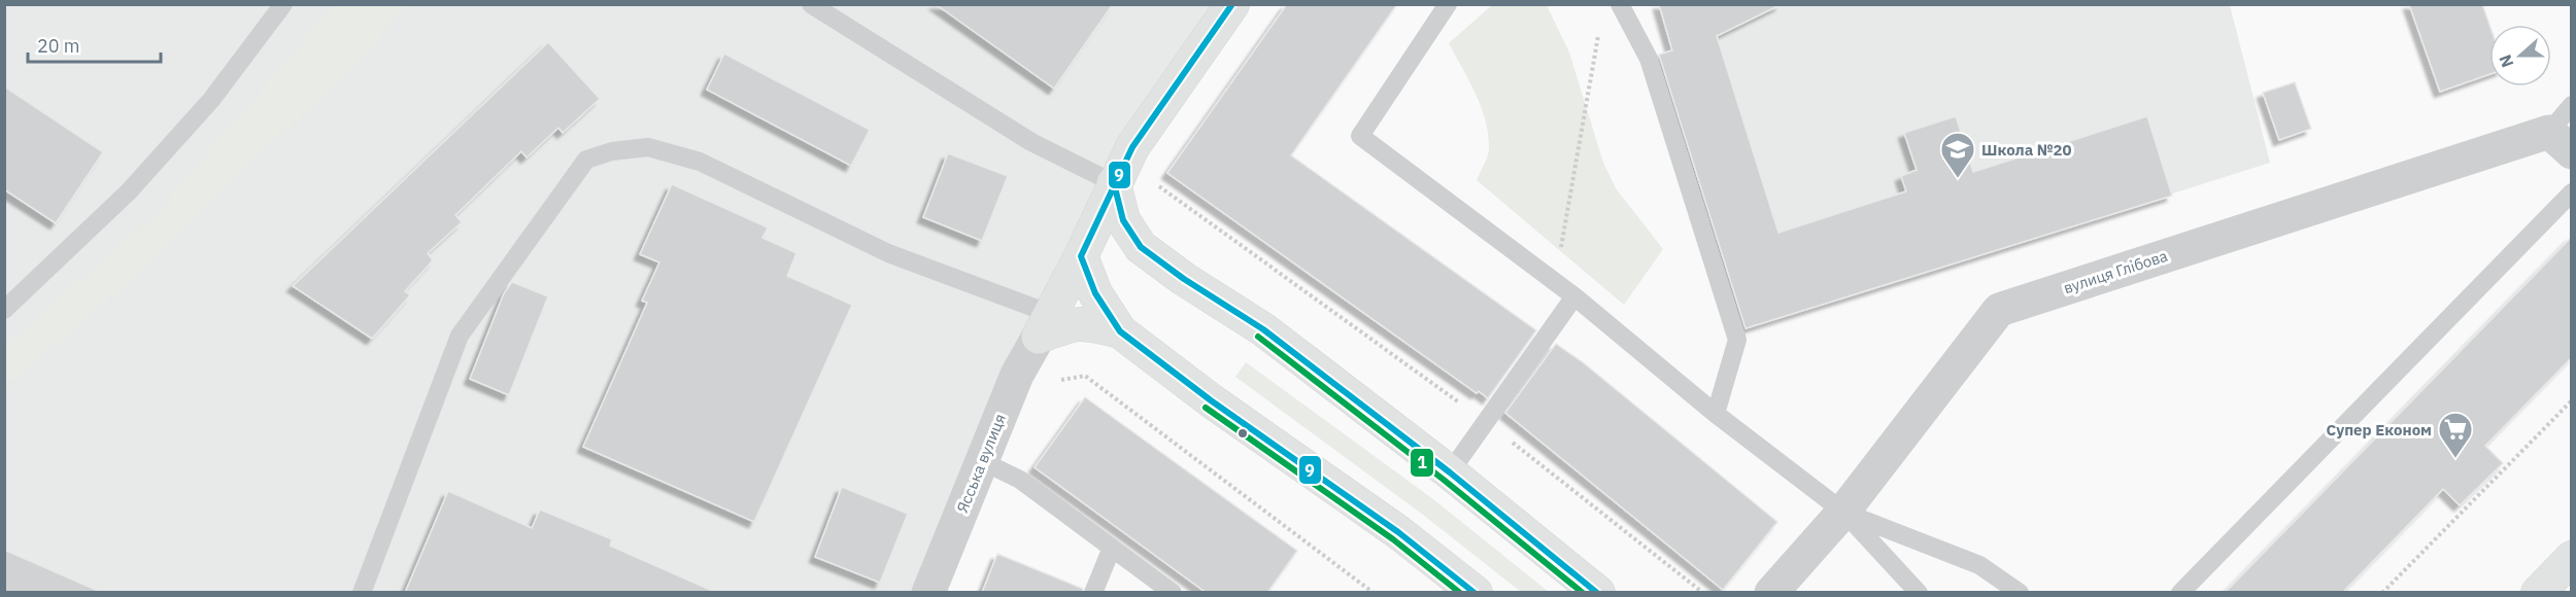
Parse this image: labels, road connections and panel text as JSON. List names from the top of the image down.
{
  "streets": {
    "street": ["вулиця Глібова", "Ясська вулиця"]
  },
  "places": {
    "school or university": ["Школа №20"],
    "supermarket": ["Супер Економ"]
  },
  "lines": ["transit line 9", "transit line 1"],
  "scale_bar": "20 m",
  "north": "left"
}
